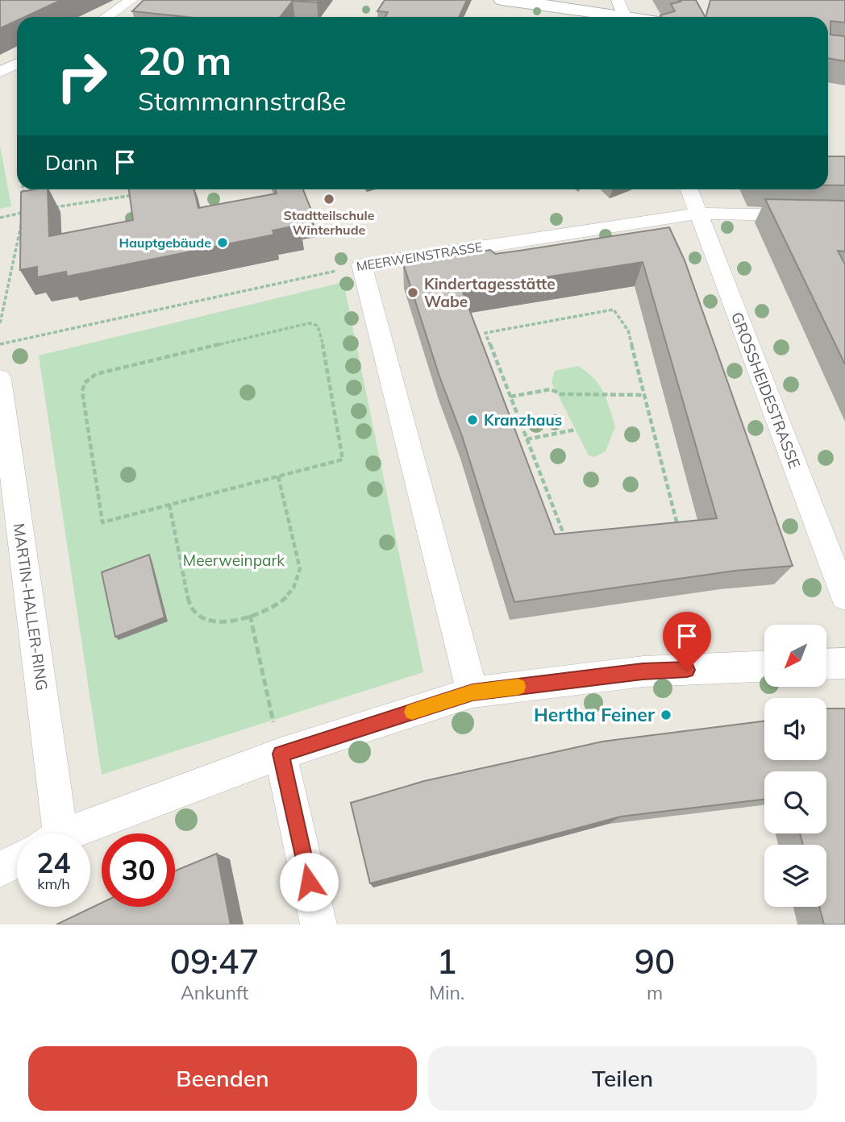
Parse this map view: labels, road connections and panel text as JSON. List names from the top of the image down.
{
  "streets": {
    "street": ["MEERWEINSTRASSE", "GROSSHEIDESTRASSE", "MARTIN-HALLER-RING"]
  },
  "crossings": [
    ["MEERWEINSTRASSE", "GROSSHEIDESTRASSE"]
  ],
  "parks": ["Meerweinpark"],
  "places": [
    "Stadtteilschule Winterhude",
    "Hauptgebäude",
    "Kindertagesstätte Wabe",
    "Kranzhaus",
    "Hertha Feiner"
  ],
  "north": "bottom left",
  "page": {
    "turn": ["20 m", "Stammannstraße"],
    "then": "Dann",
    "speed": "24 km/h",
    "limit": "30",
    "eta": [
      "09:47",
      "Ankunft",
      "1",
      "Min.",
      "90",
      "m"
    ],
    "buttons": ["Beenden", "Teilen"]
  }
}
